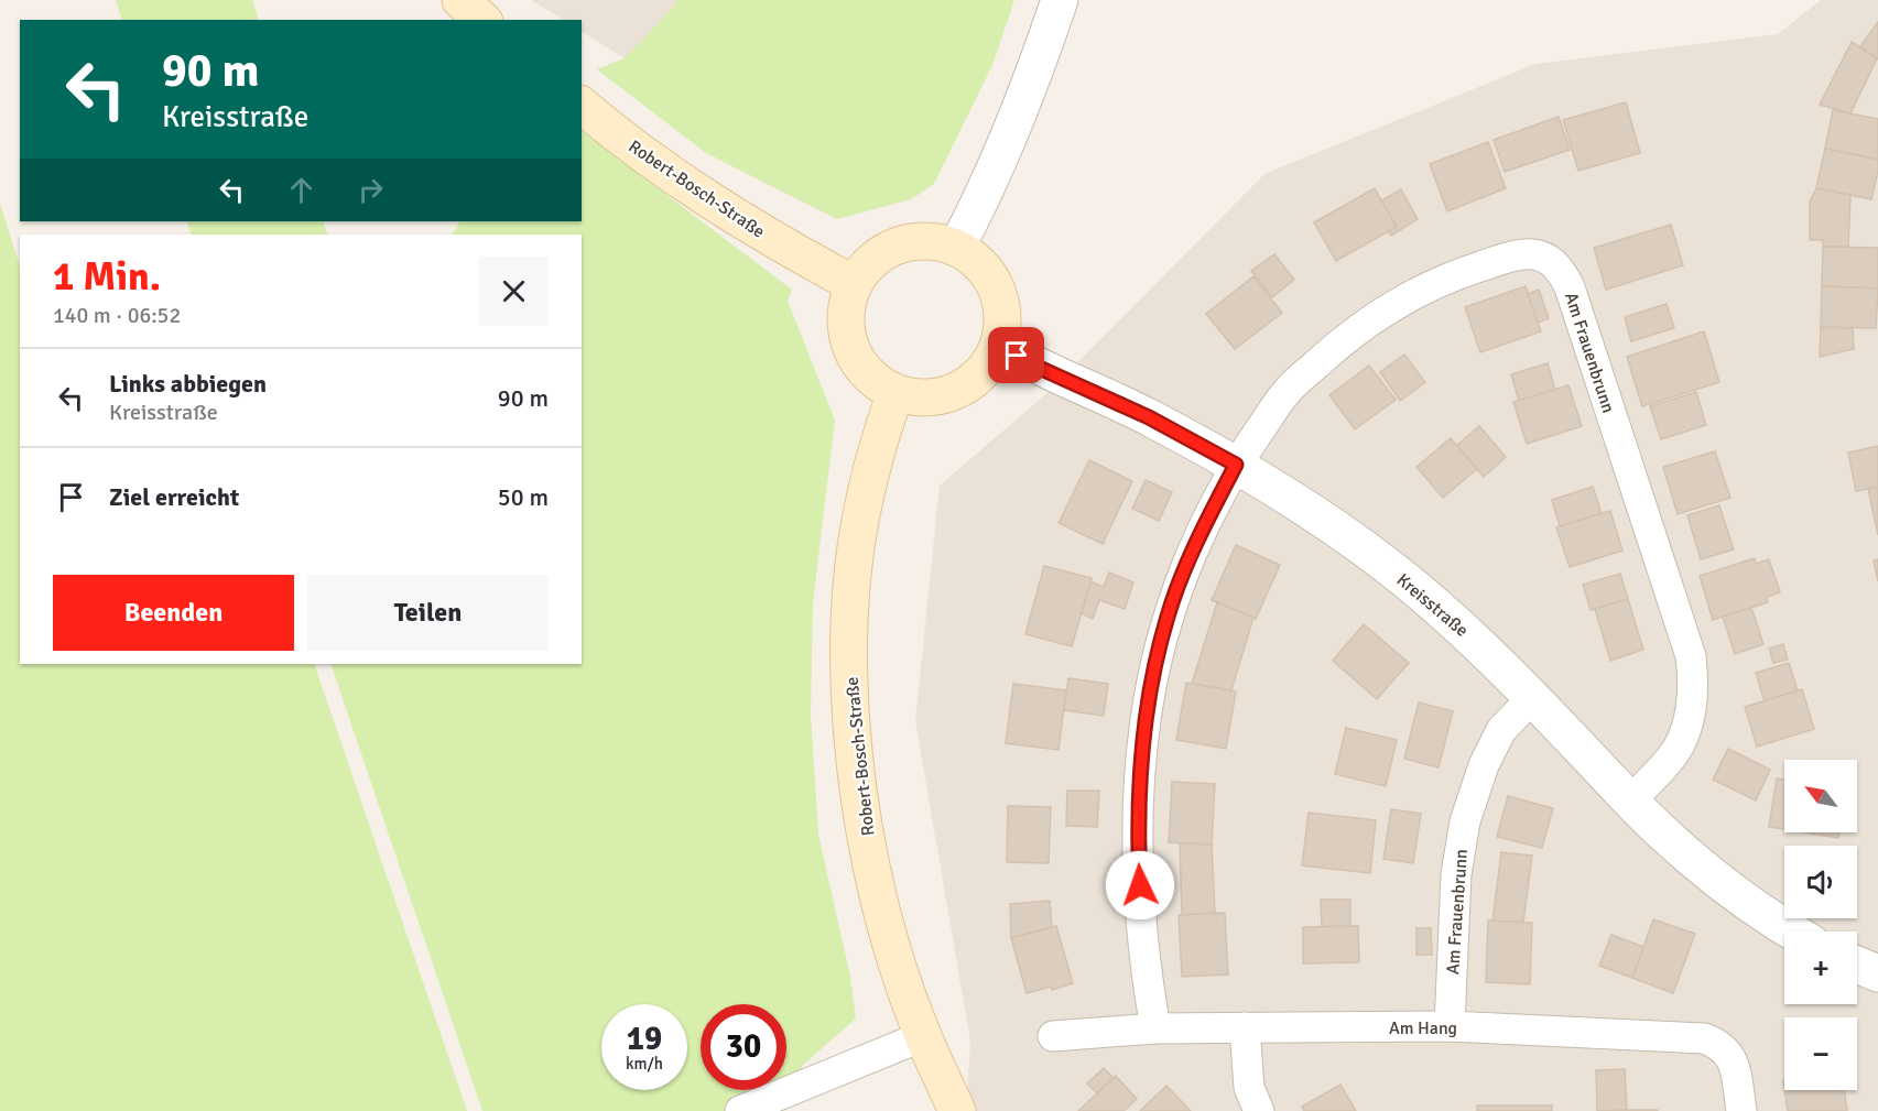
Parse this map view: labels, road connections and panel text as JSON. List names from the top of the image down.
{
  "streets": {
    "main road": ["Robert-Bosch-Straße"],
    "street": ["Am Frauenbrunn", "Kreisstraße", "Am Hang"]
  },
  "crossings": [
    ["Robert-Bosch-Straße", "Kreisstraße"],
    ["Am Frauenbrunn", "Kreisstraße"],
    ["Am Frauenbrunn", "Am Hang"]
  ],
  "north": "top left",
  "page": {
    "turn": ["90 m", "Kreisstraße"],
    "heading": ["1 Min.", "140 m · 06:52"],
    "list": [
      {
        "name": "Links abbiegen",
        "note": "Kreisstraße",
        "value": "90 m"
      },
      {
        "name": "Ziel erreicht",
        "value": "50 m"
      }
    ],
    "buttons": ["Beenden", "Teilen"],
    "map_buttons": ["+", "−"],
    "speed": "19 km/h",
    "limit": "30"
  }
}
